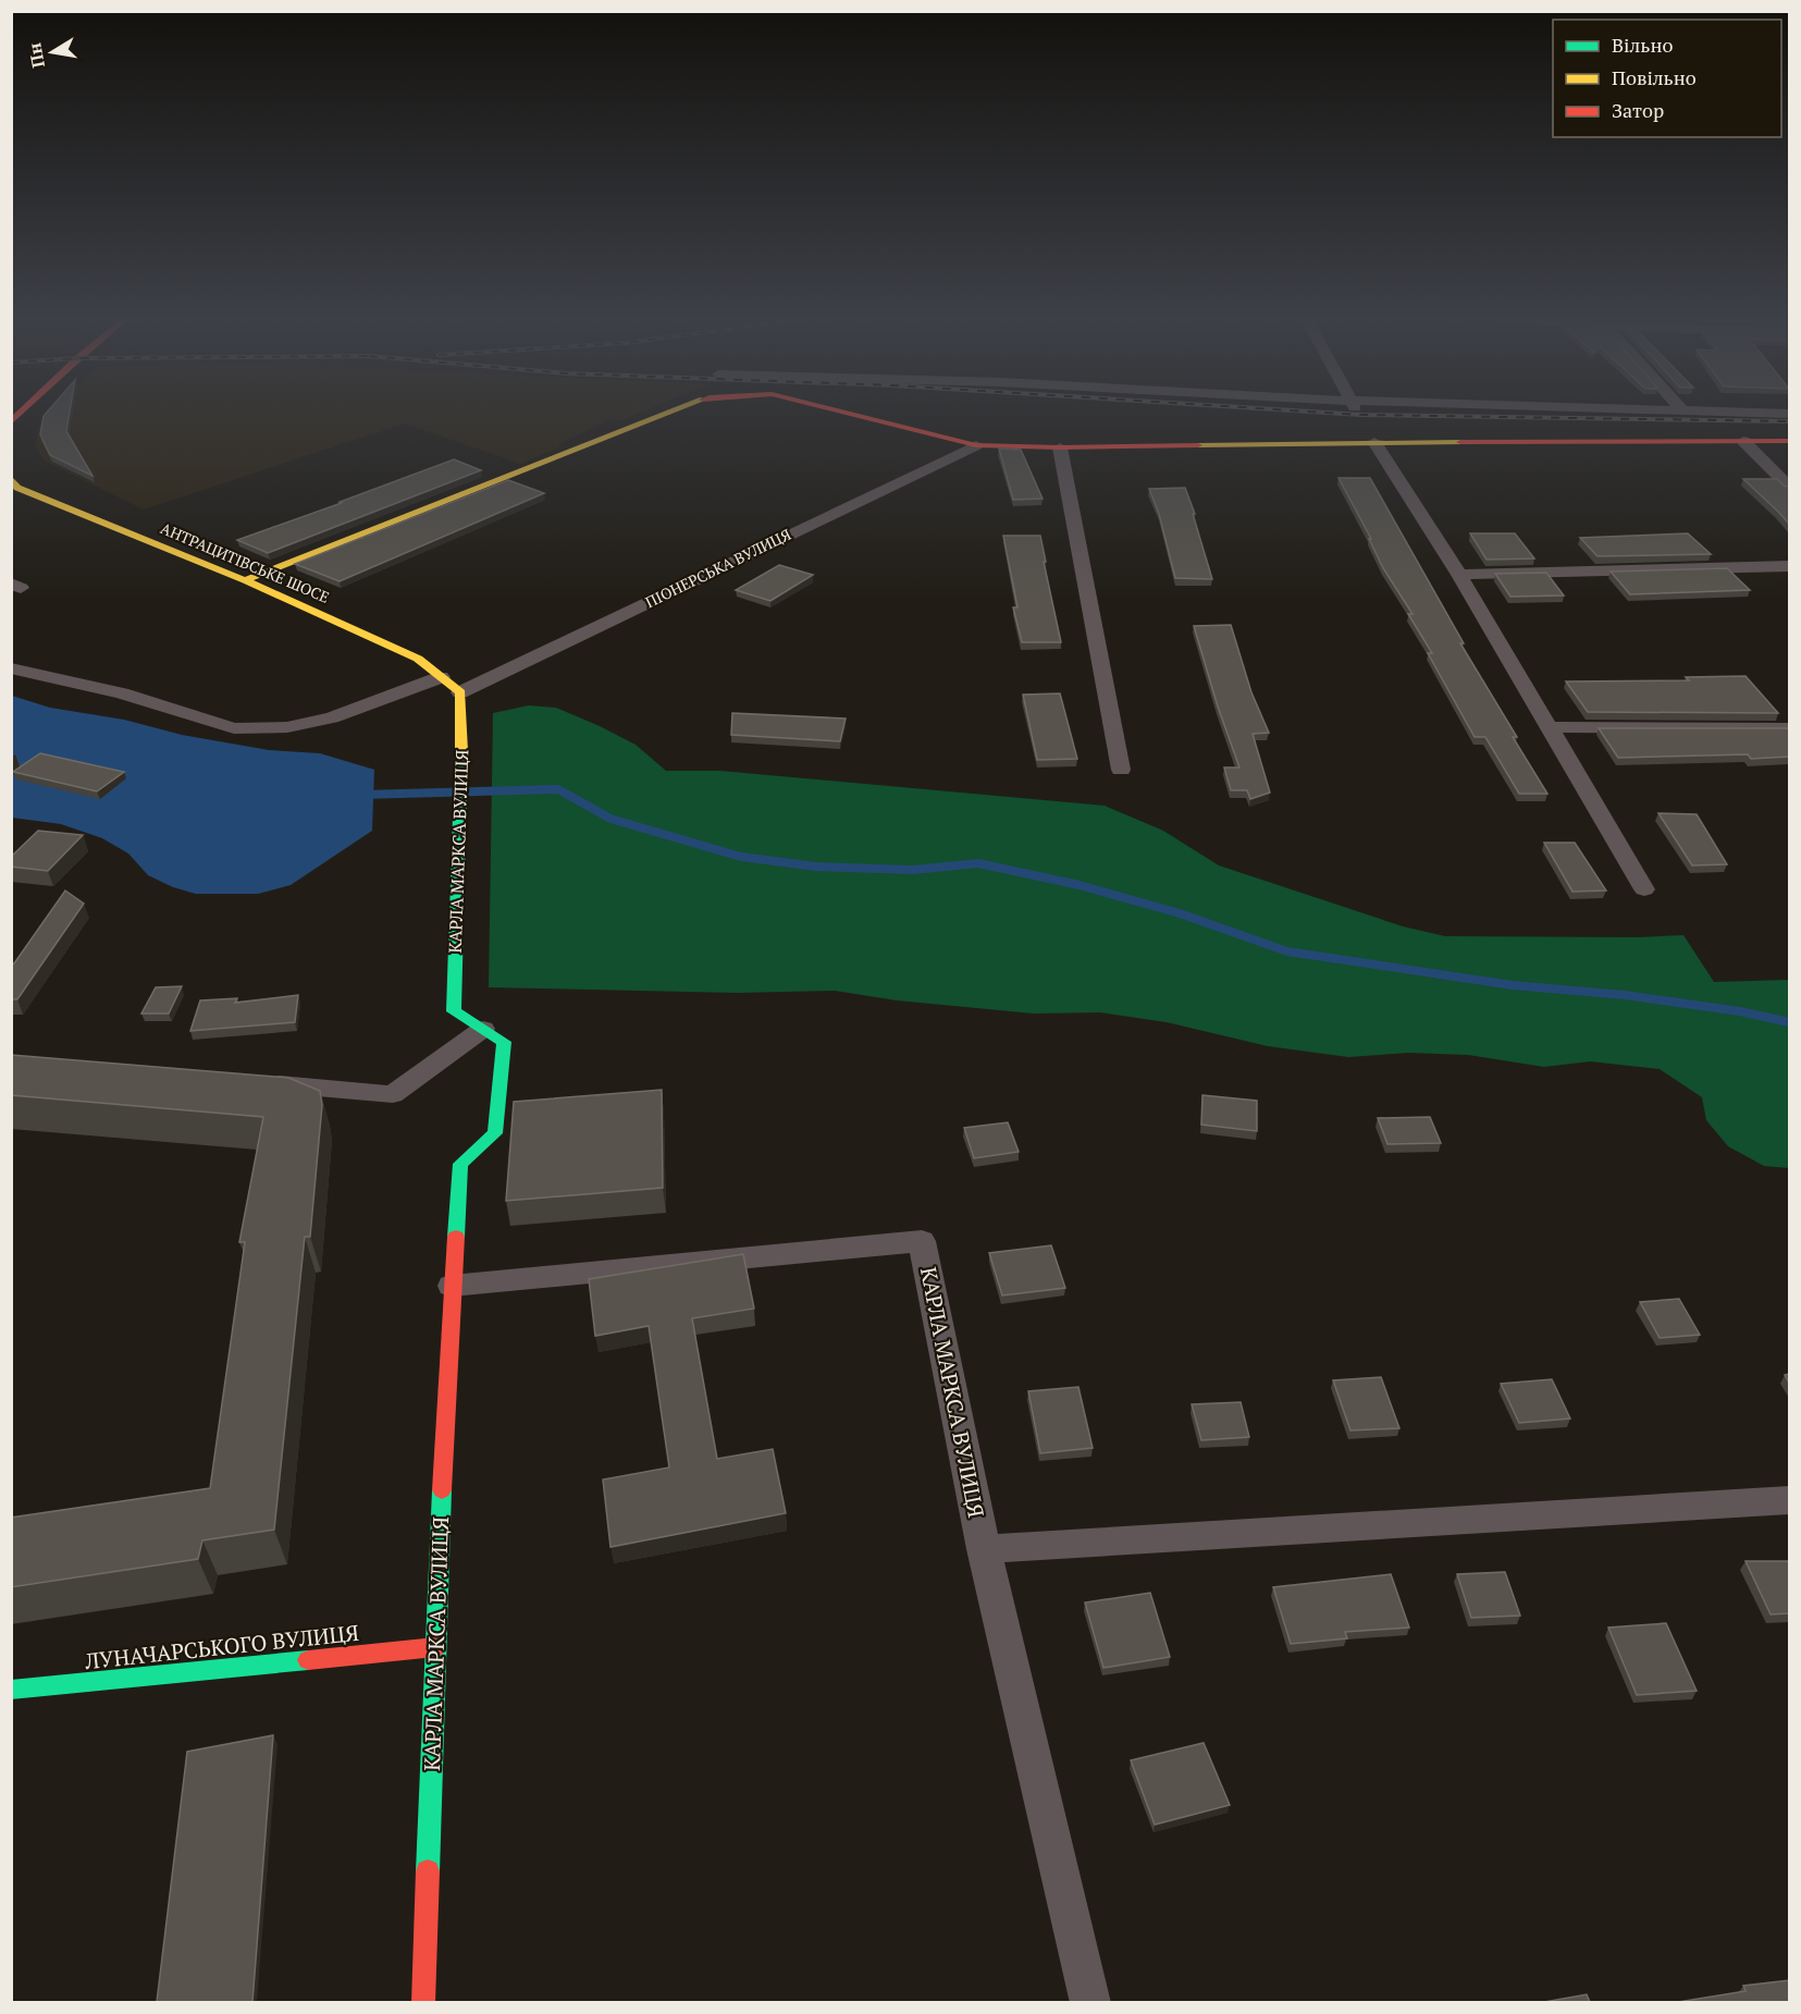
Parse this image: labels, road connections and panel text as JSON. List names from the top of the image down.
{
  "streets": {
    "main road": ["АНТРАЦИТІВСЬКЕ ШОСЕ", "КАРЛА МАРКСА ВУЛИЦЯ", "ЛУНАЧАРСЬКОГО ВУЛИЦЯ"],
    "street": ["ПІОНЕРСЬКА ВУЛИЦЯ"]
  },
  "crossings": [
    ["АНТРАЦИТІВСЬКЕ ШОСЕ", "ПІОНЕРСЬКА ВУЛИЦЯ"],
    ["АНТРАЦИТІВСЬКЕ ШОСЕ", "КАРЛА МАРКСА ВУЛИЦЯ"],
    ["ПІОНЕРСЬКА ВУЛИЦЯ", "КАРЛА МАРКСА ВУЛИЦЯ"],
    ["КАРЛА МАРКСА ВУЛИЦЯ", "ЛУНАЧАРСЬКОГО ВУЛИЦЯ"]
  ],
  "legend": ["Вільно", "Повільно", "Затор"],
  "north": "left"
}
